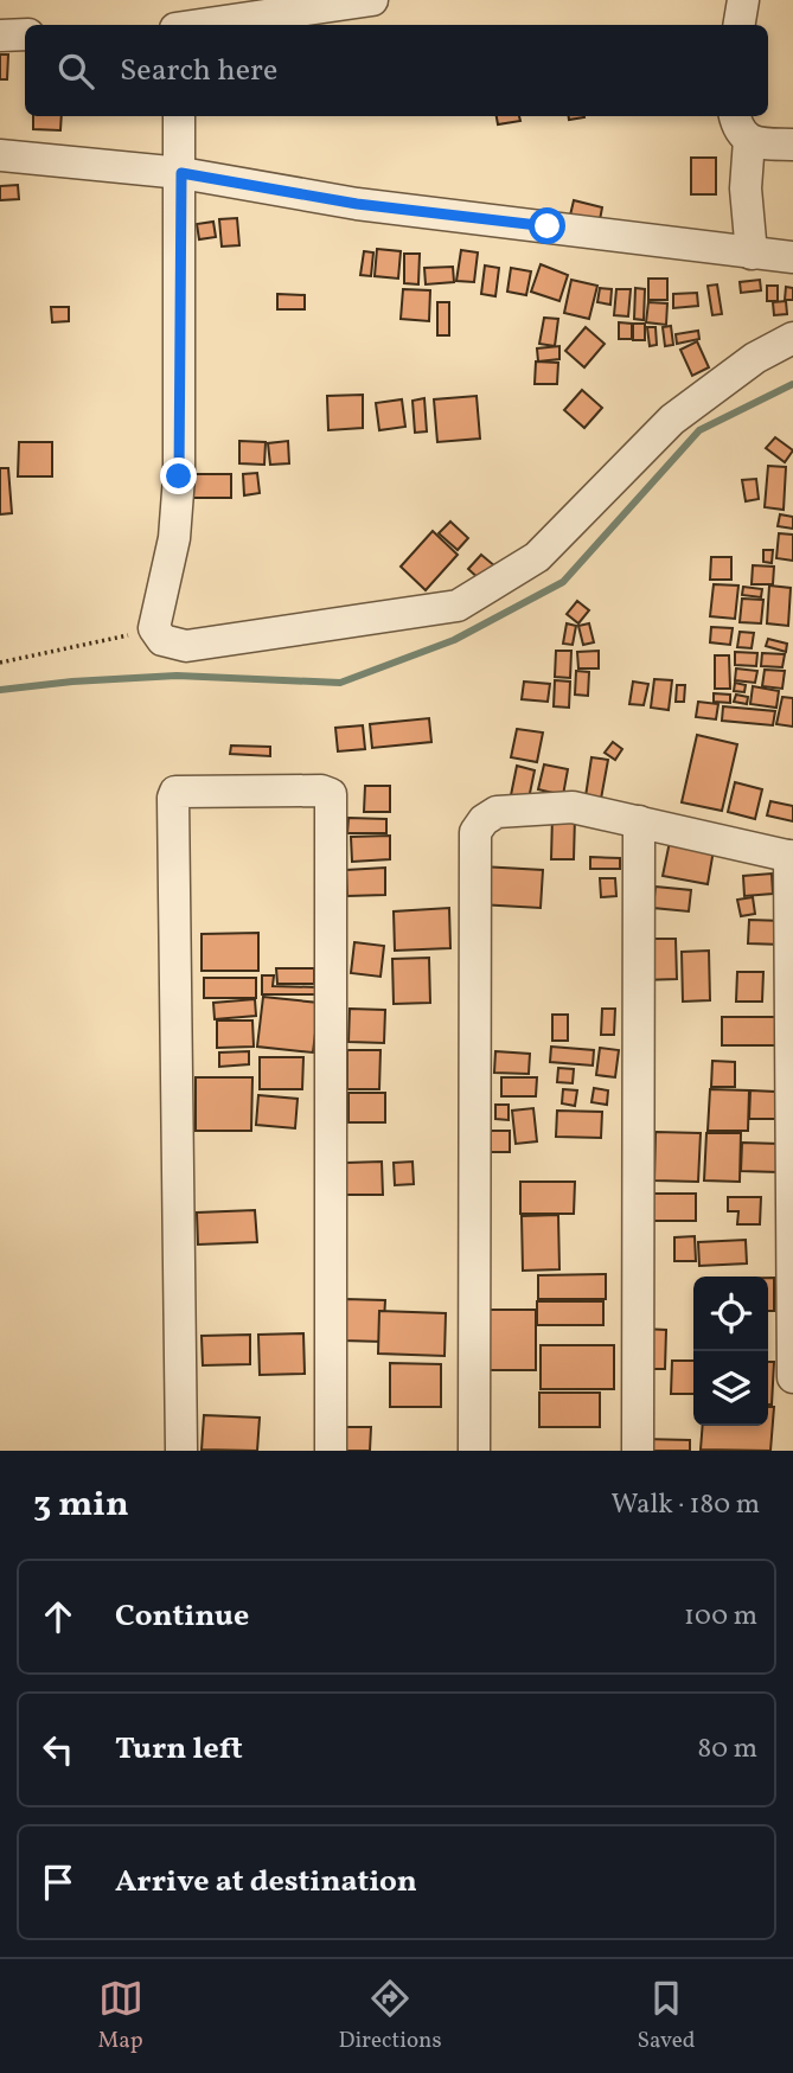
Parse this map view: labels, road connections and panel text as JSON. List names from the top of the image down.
{
  "page": {
    "search": "Search here",
    "heading": ["3 min", "Walk · 180 m"],
    "list": [
      ["Continue", "100 m"],
      ["Turn left", "80 m"],
      "Arrive at destination"
    ],
    "nav": ["Map", "Directions", "Saved"]
  }
}
